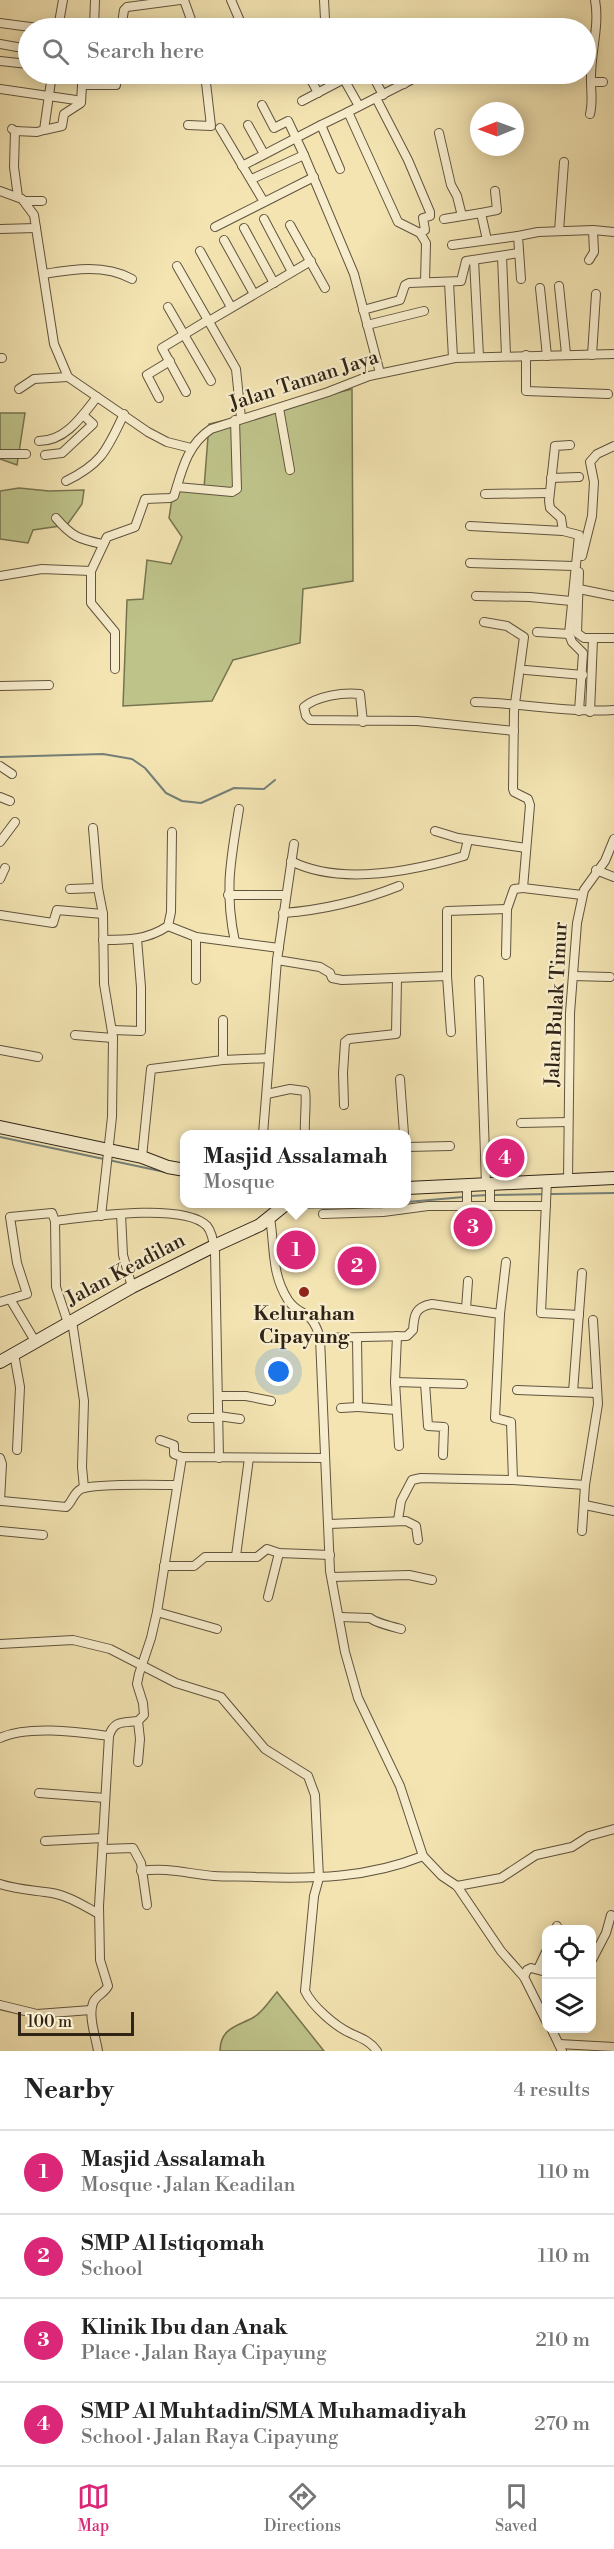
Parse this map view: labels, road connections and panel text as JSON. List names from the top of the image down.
{
  "streets": {
    "main road": ["Jalan Keadilan"],
    "street": ["Jalan Taman Jaya", "Jalan Bulak Timur"]
  },
  "places": ["Kelurahan Cipayung"],
  "scale_bar": "100 m",
  "north": "left",
  "page": {
    "search": "Search here",
    "popup": ["Masjid Assalamah", "Mosque"],
    "pins": [
      "4",
      "3",
      "1",
      "2"
    ],
    "scale": "100 m",
    "heading": ["Nearby", "4 results"],
    "list": [
      {
        "mark": "1",
        "name": "Masjid Assalamah",
        "note": "Mosque · Jalan Keadilan",
        "value": "110 m"
      },
      {
        "mark": "2",
        "name": "SMP Al Istiqomah",
        "note": "School",
        "value": "110 m"
      },
      {
        "mark": "3",
        "name": "Klinik Ibu dan Anak",
        "note": "Place · Jalan Raya Cipayung",
        "value": "210 m"
      },
      {
        "mark": "4",
        "name": "SMP Al Muhtadin/SMA Muhamadiyah",
        "note": "School · Jalan Raya Cipayung",
        "value": "270 m"
      }
    ],
    "nav": ["Map", "Directions", "Saved"]
  }
}
